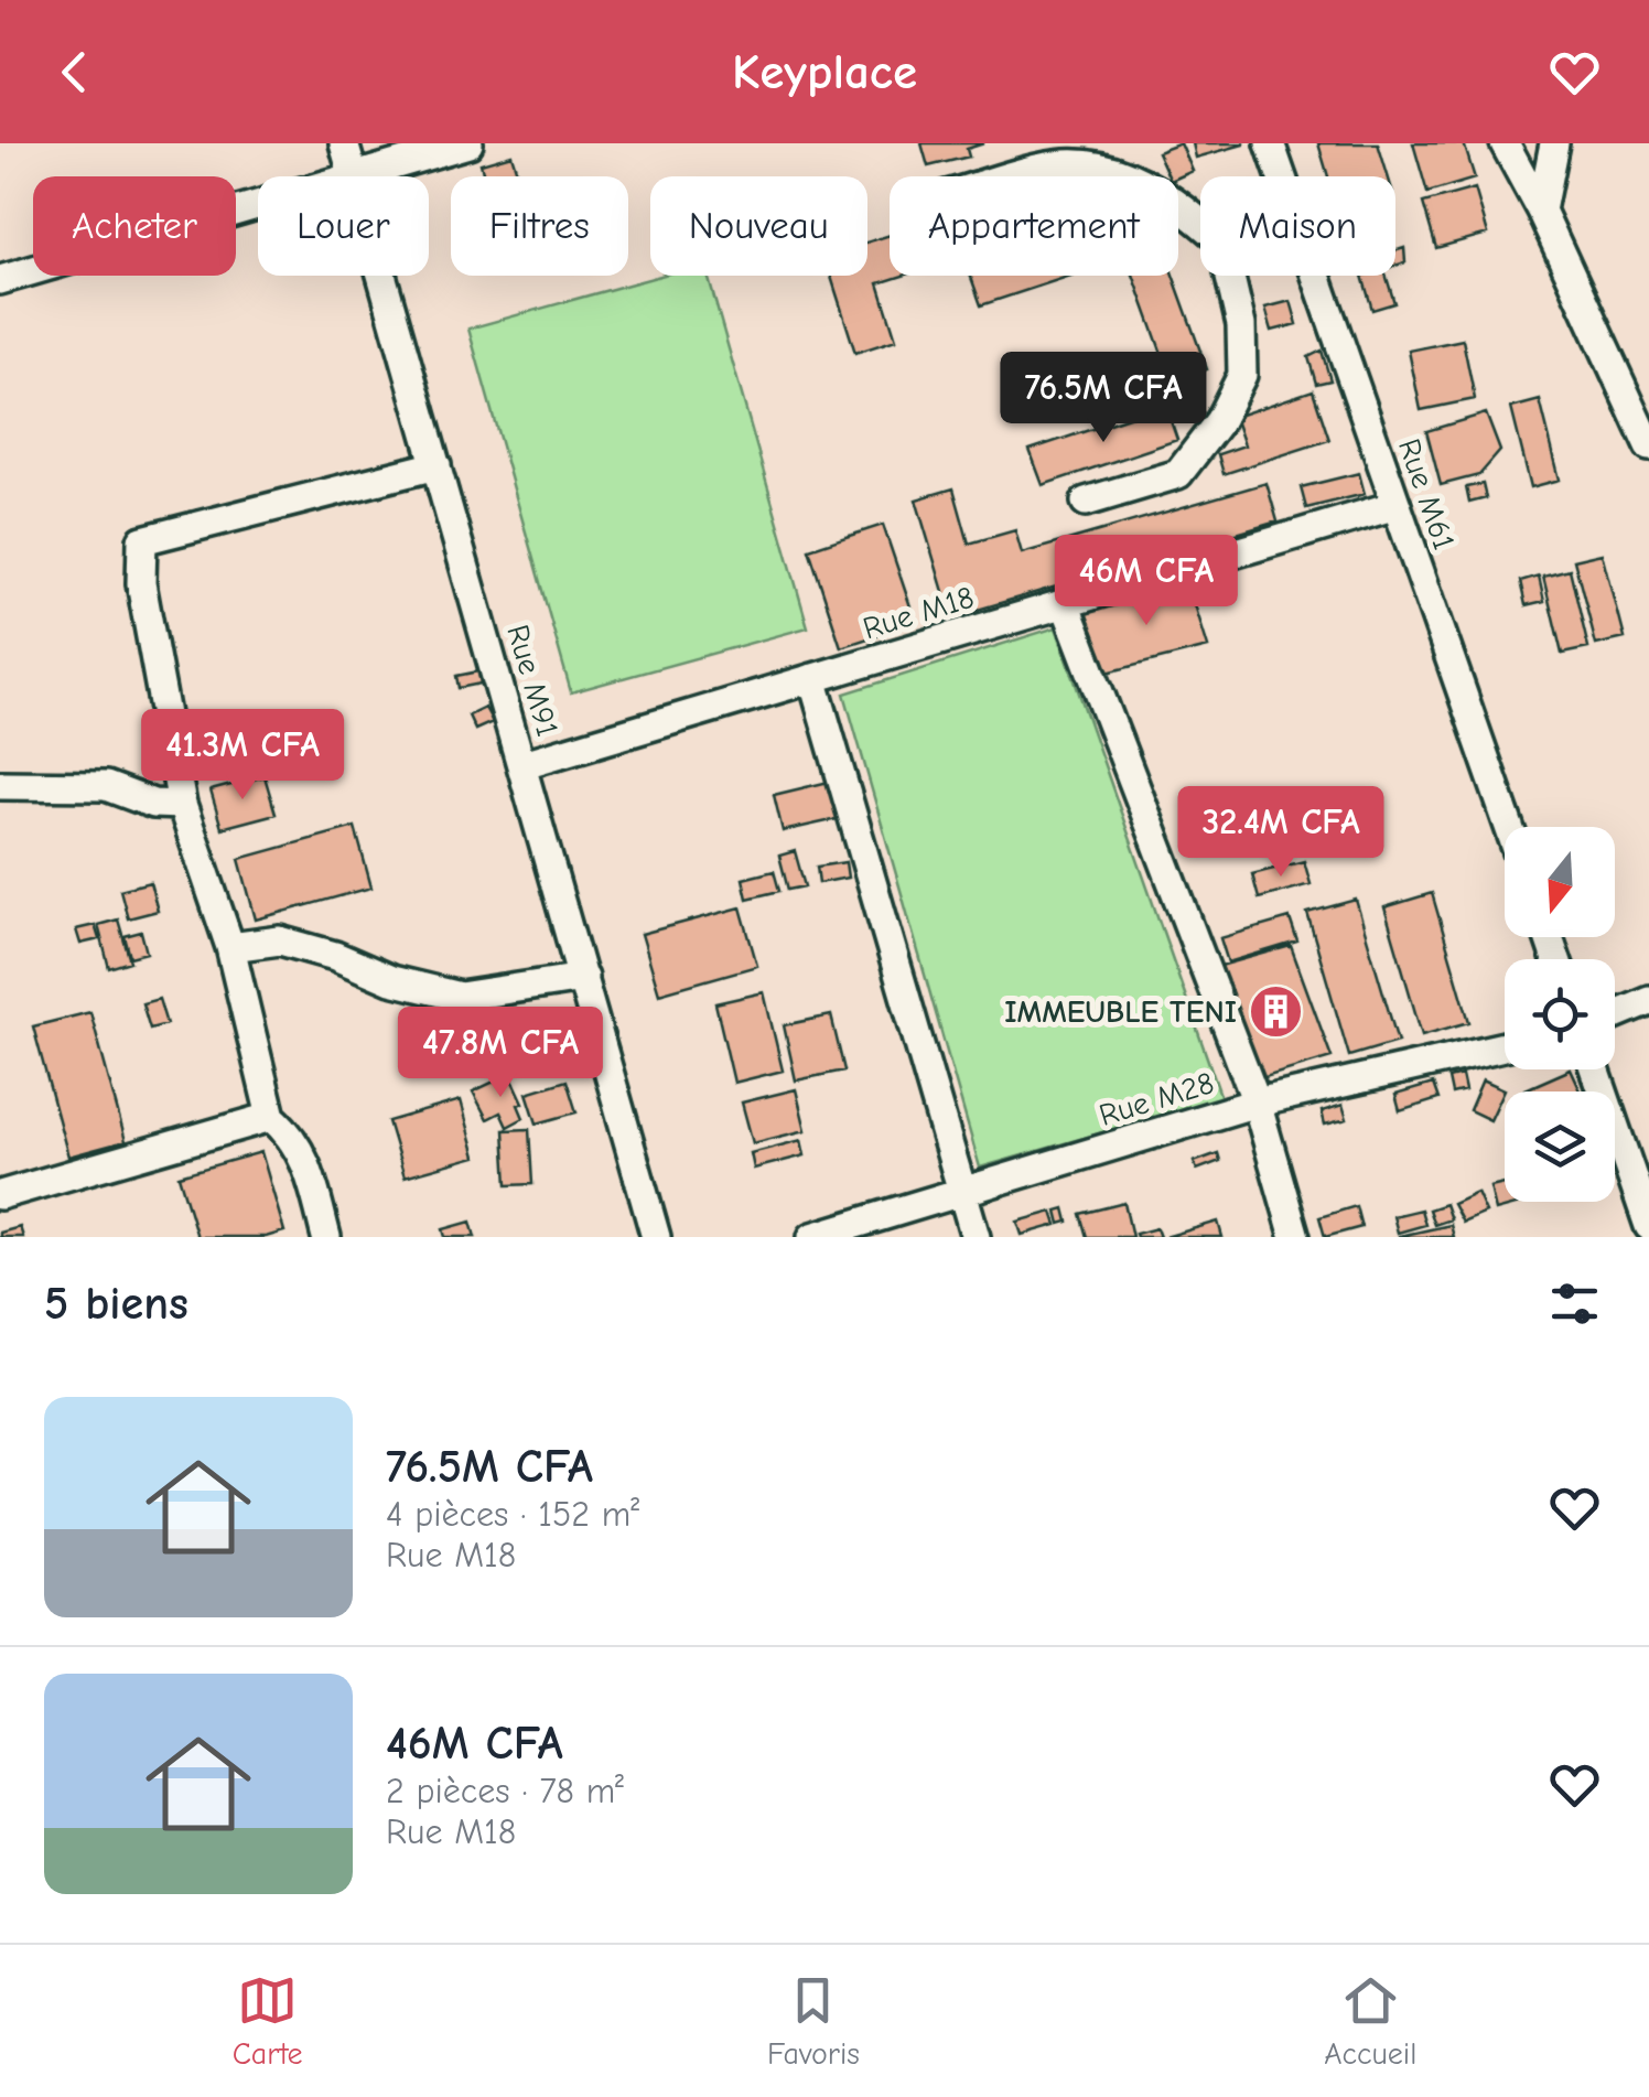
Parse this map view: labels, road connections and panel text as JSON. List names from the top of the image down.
{
  "streets": {
    "street": [
      "Rue M61",
      "Rue M18",
      "Rue M91",
      "Rue M28"
    ]
  },
  "crossings": [
    ["Rue M61", "Rue M18"],
    ["Rue M18", "Rue M91"]
  ],
  "places": {
    "building": ["IMMEUBLE TENI"]
  },
  "north": "bottom",
  "page": {
    "header": "Keyplace",
    "chip": [
      "Acheter",
      "Louer",
      "Filtres",
      "Nouveau",
      "Appartement",
      "Maison"
    ],
    "price": [
      "76.5M CFA",
      "46M CFA",
      "41.3M CFA",
      "32.4M CFA",
      "47.8M CFA"
    ],
    "heading": "5 biens",
    "list": [
      {
        "name": "76.5M CFA",
        "note": "4 pièces · 152 m² · Rue M18"
      },
      {
        "name": "46M CFA",
        "note": "2 pièces · 78 m² · Rue M18"
      }
    ],
    "tabs": ["Carte", "Favoris", "Accueil"]
  }
}
